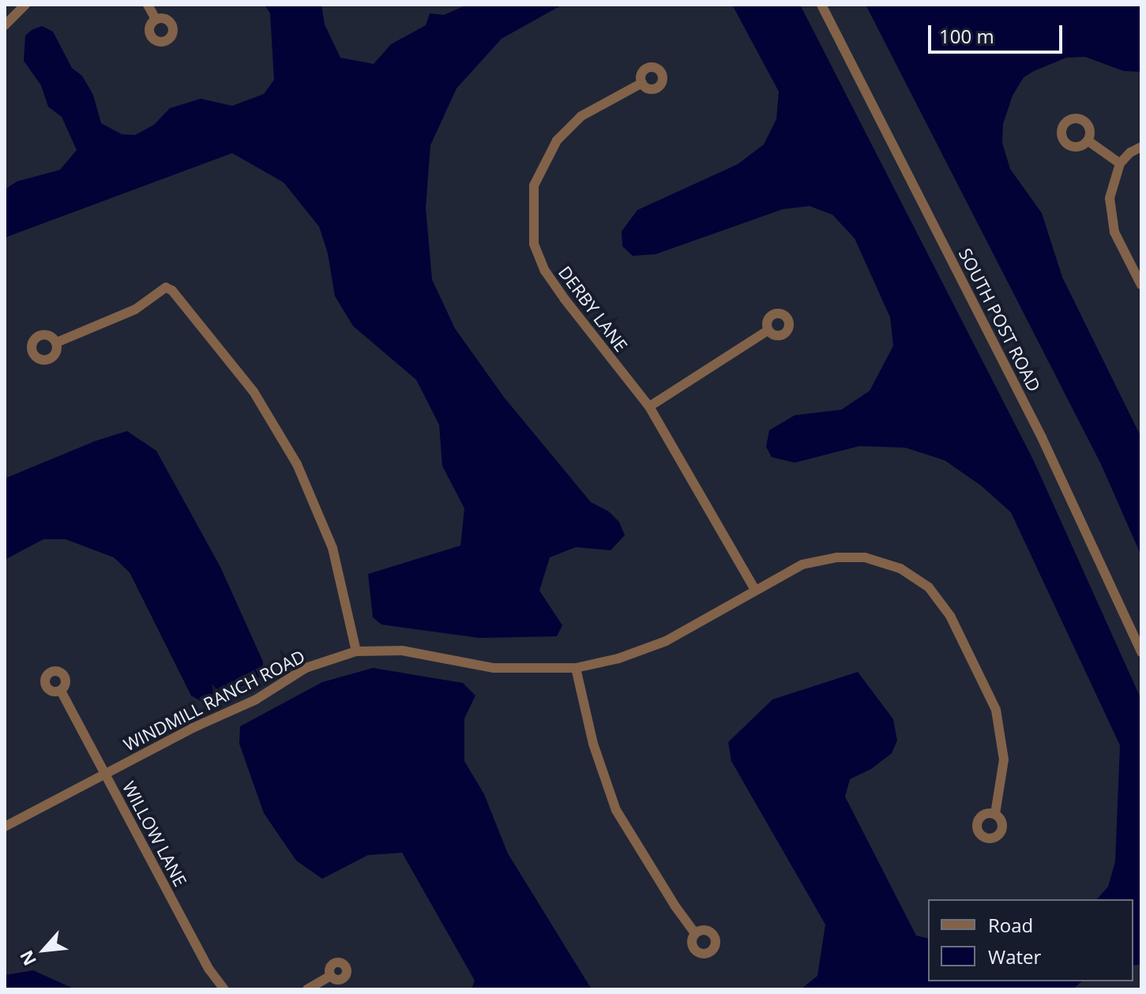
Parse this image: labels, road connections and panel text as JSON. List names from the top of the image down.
{
  "streets": {
    "street": [
      "DERBY LANE",
      "SOUTH POST ROAD",
      "WINDMILL RANCH ROAD",
      "WILLOW LANE"
    ]
  },
  "crossings": [
    ["DERBY LANE", "WINDMILL RANCH ROAD"],
    ["WINDMILL RANCH ROAD", "WILLOW LANE"]
  ],
  "legend": ["Road", "Water"],
  "scale_bar": "100 m",
  "north": "bottom left"
}
